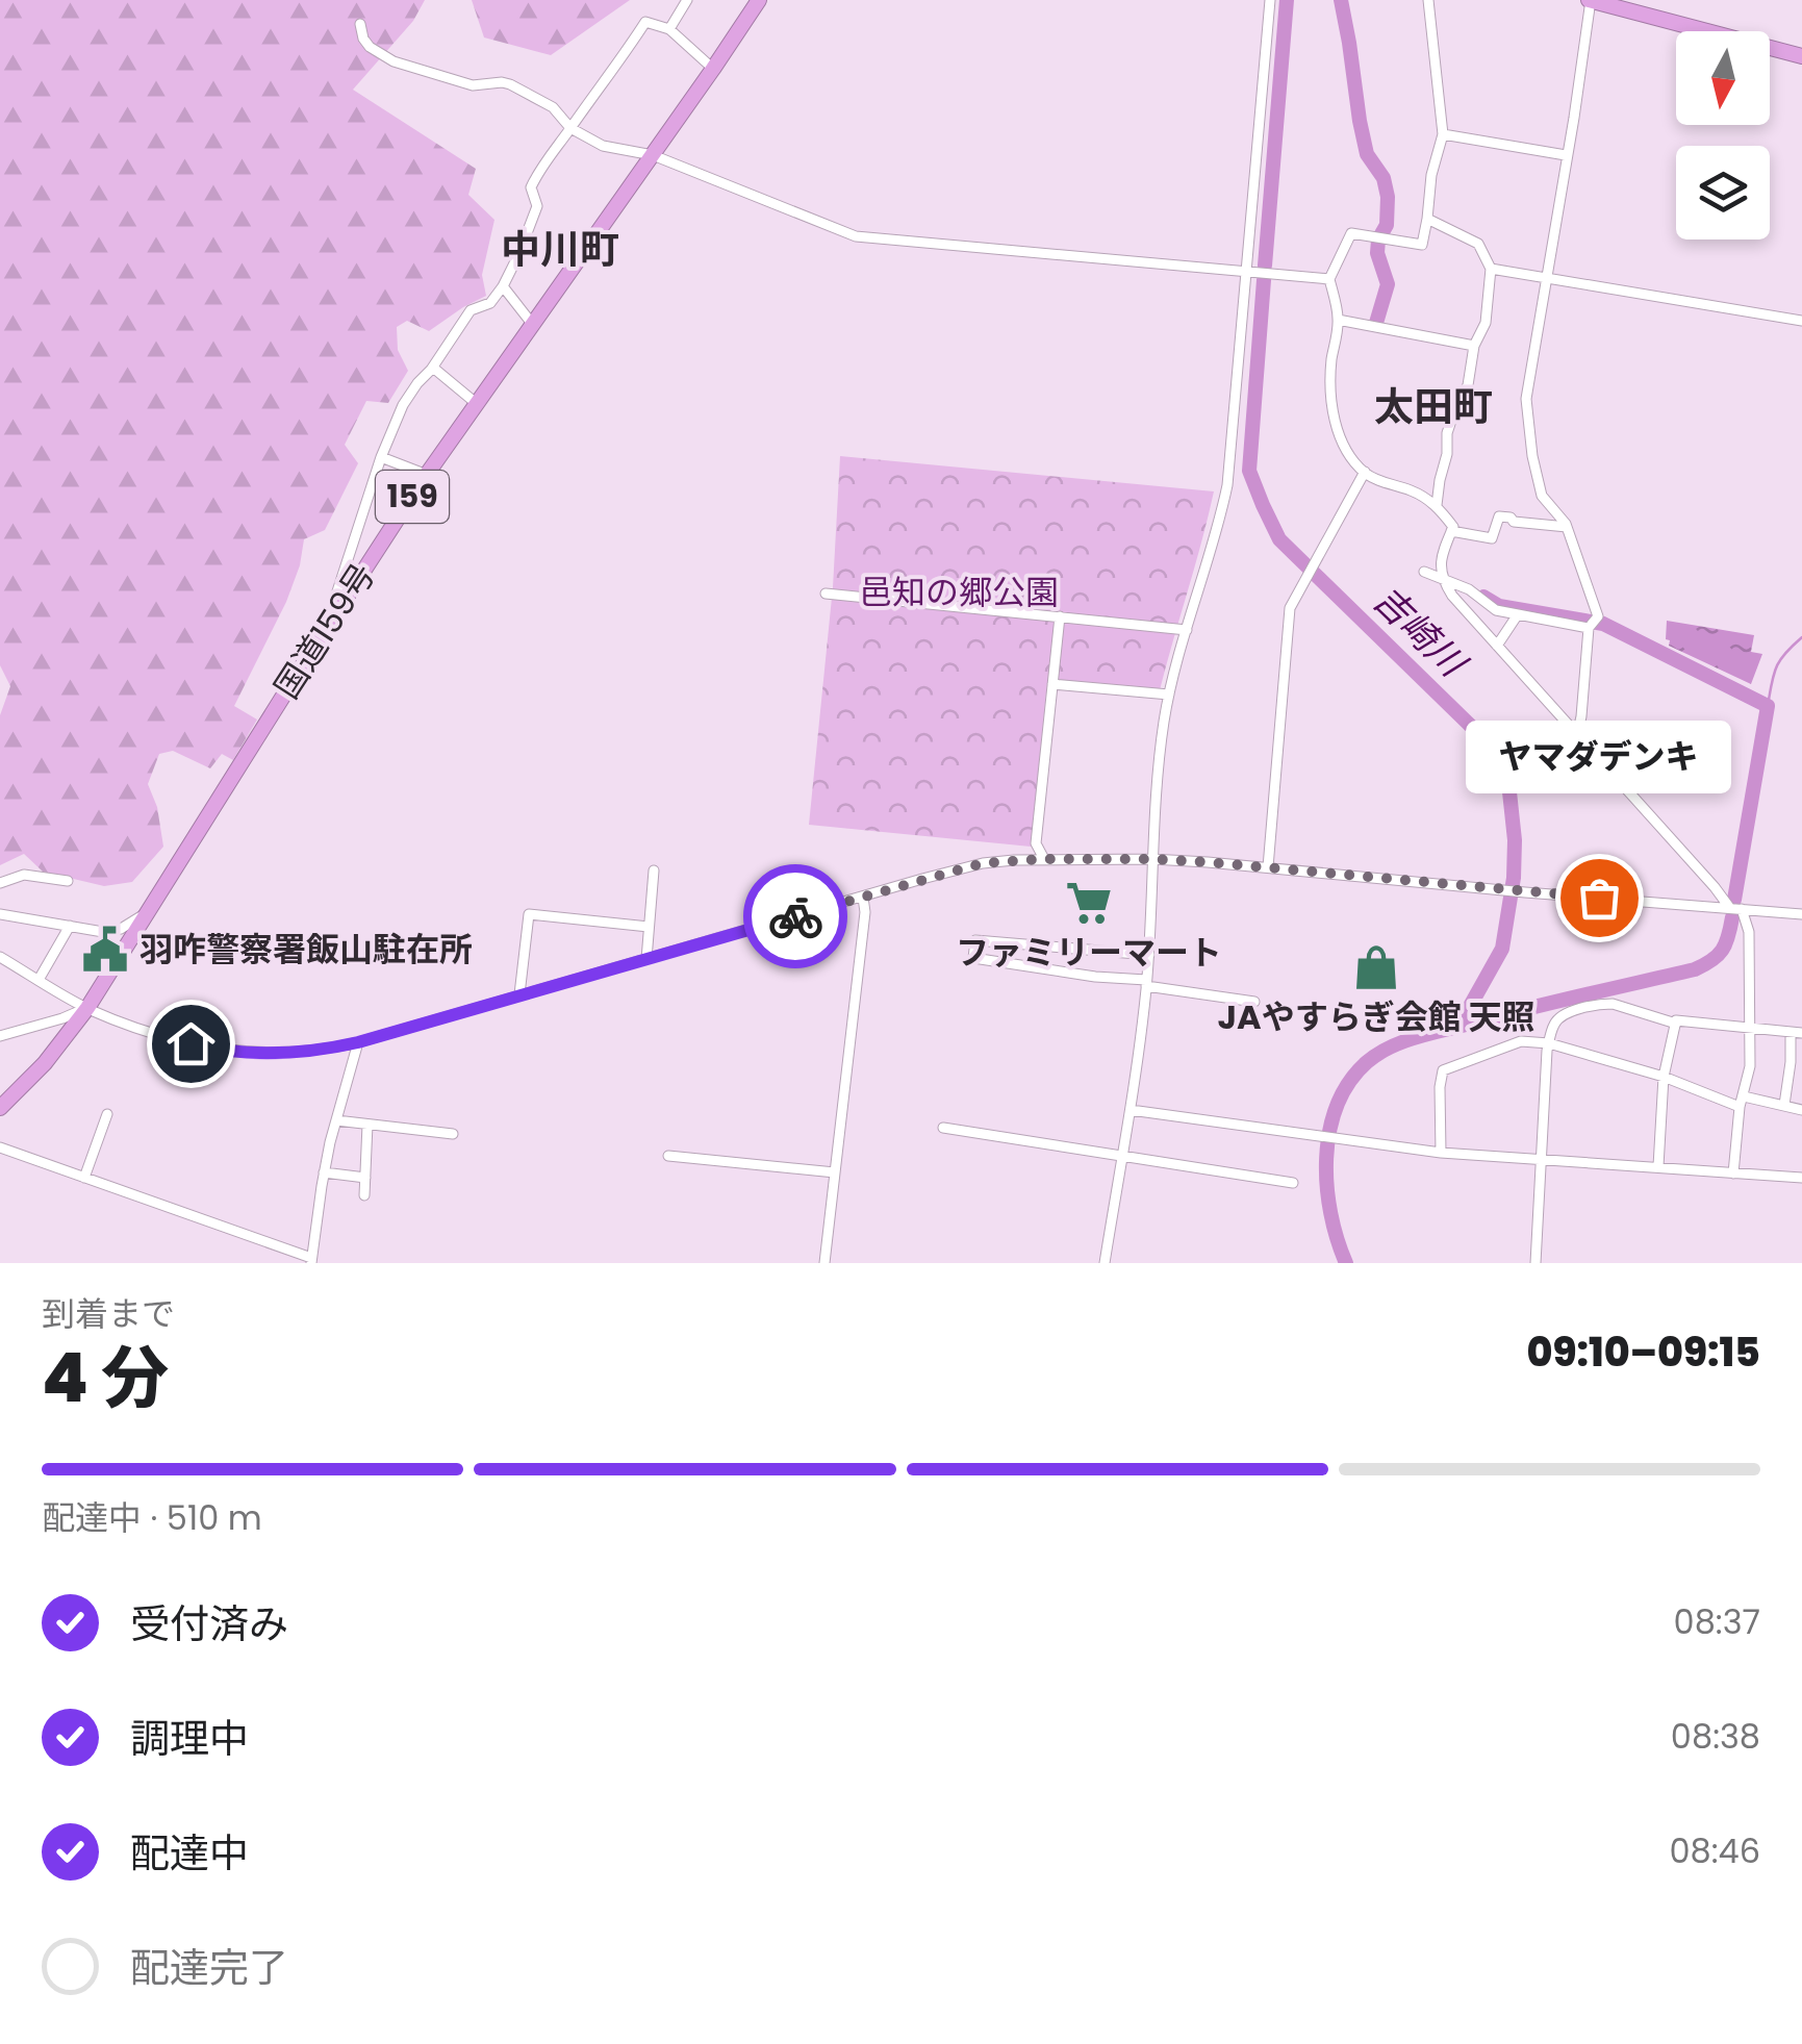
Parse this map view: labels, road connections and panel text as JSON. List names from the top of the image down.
{
  "streets": {
    "highway": ["159", "国道159号"]
  },
  "districts": ["中川町", "太田町"],
  "water": ["吉崎川"],
  "parks": ["邑知の郷公園"],
  "places": {
    "other": ["ヤマダデンキ"],
    "supermarket": ["ファミリーマート"],
    "public building": ["羽咋警察署飯山駐在所"],
    "shop": ["JAやすらぎ会館 天照"]
  },
  "north": "bottom",
  "page": {
    "bubble": "ヤマダデンキ",
    "heading": ["4 分", "到着まで", "09:10–09:15"],
    "bar": "配達中 · 510 m",
    "list": [
      ["受付済み", "08:37"],
      ["調理中", "08:38"],
      ["配達中", "08:46"],
      "配達完了"
    ]
  }
}
